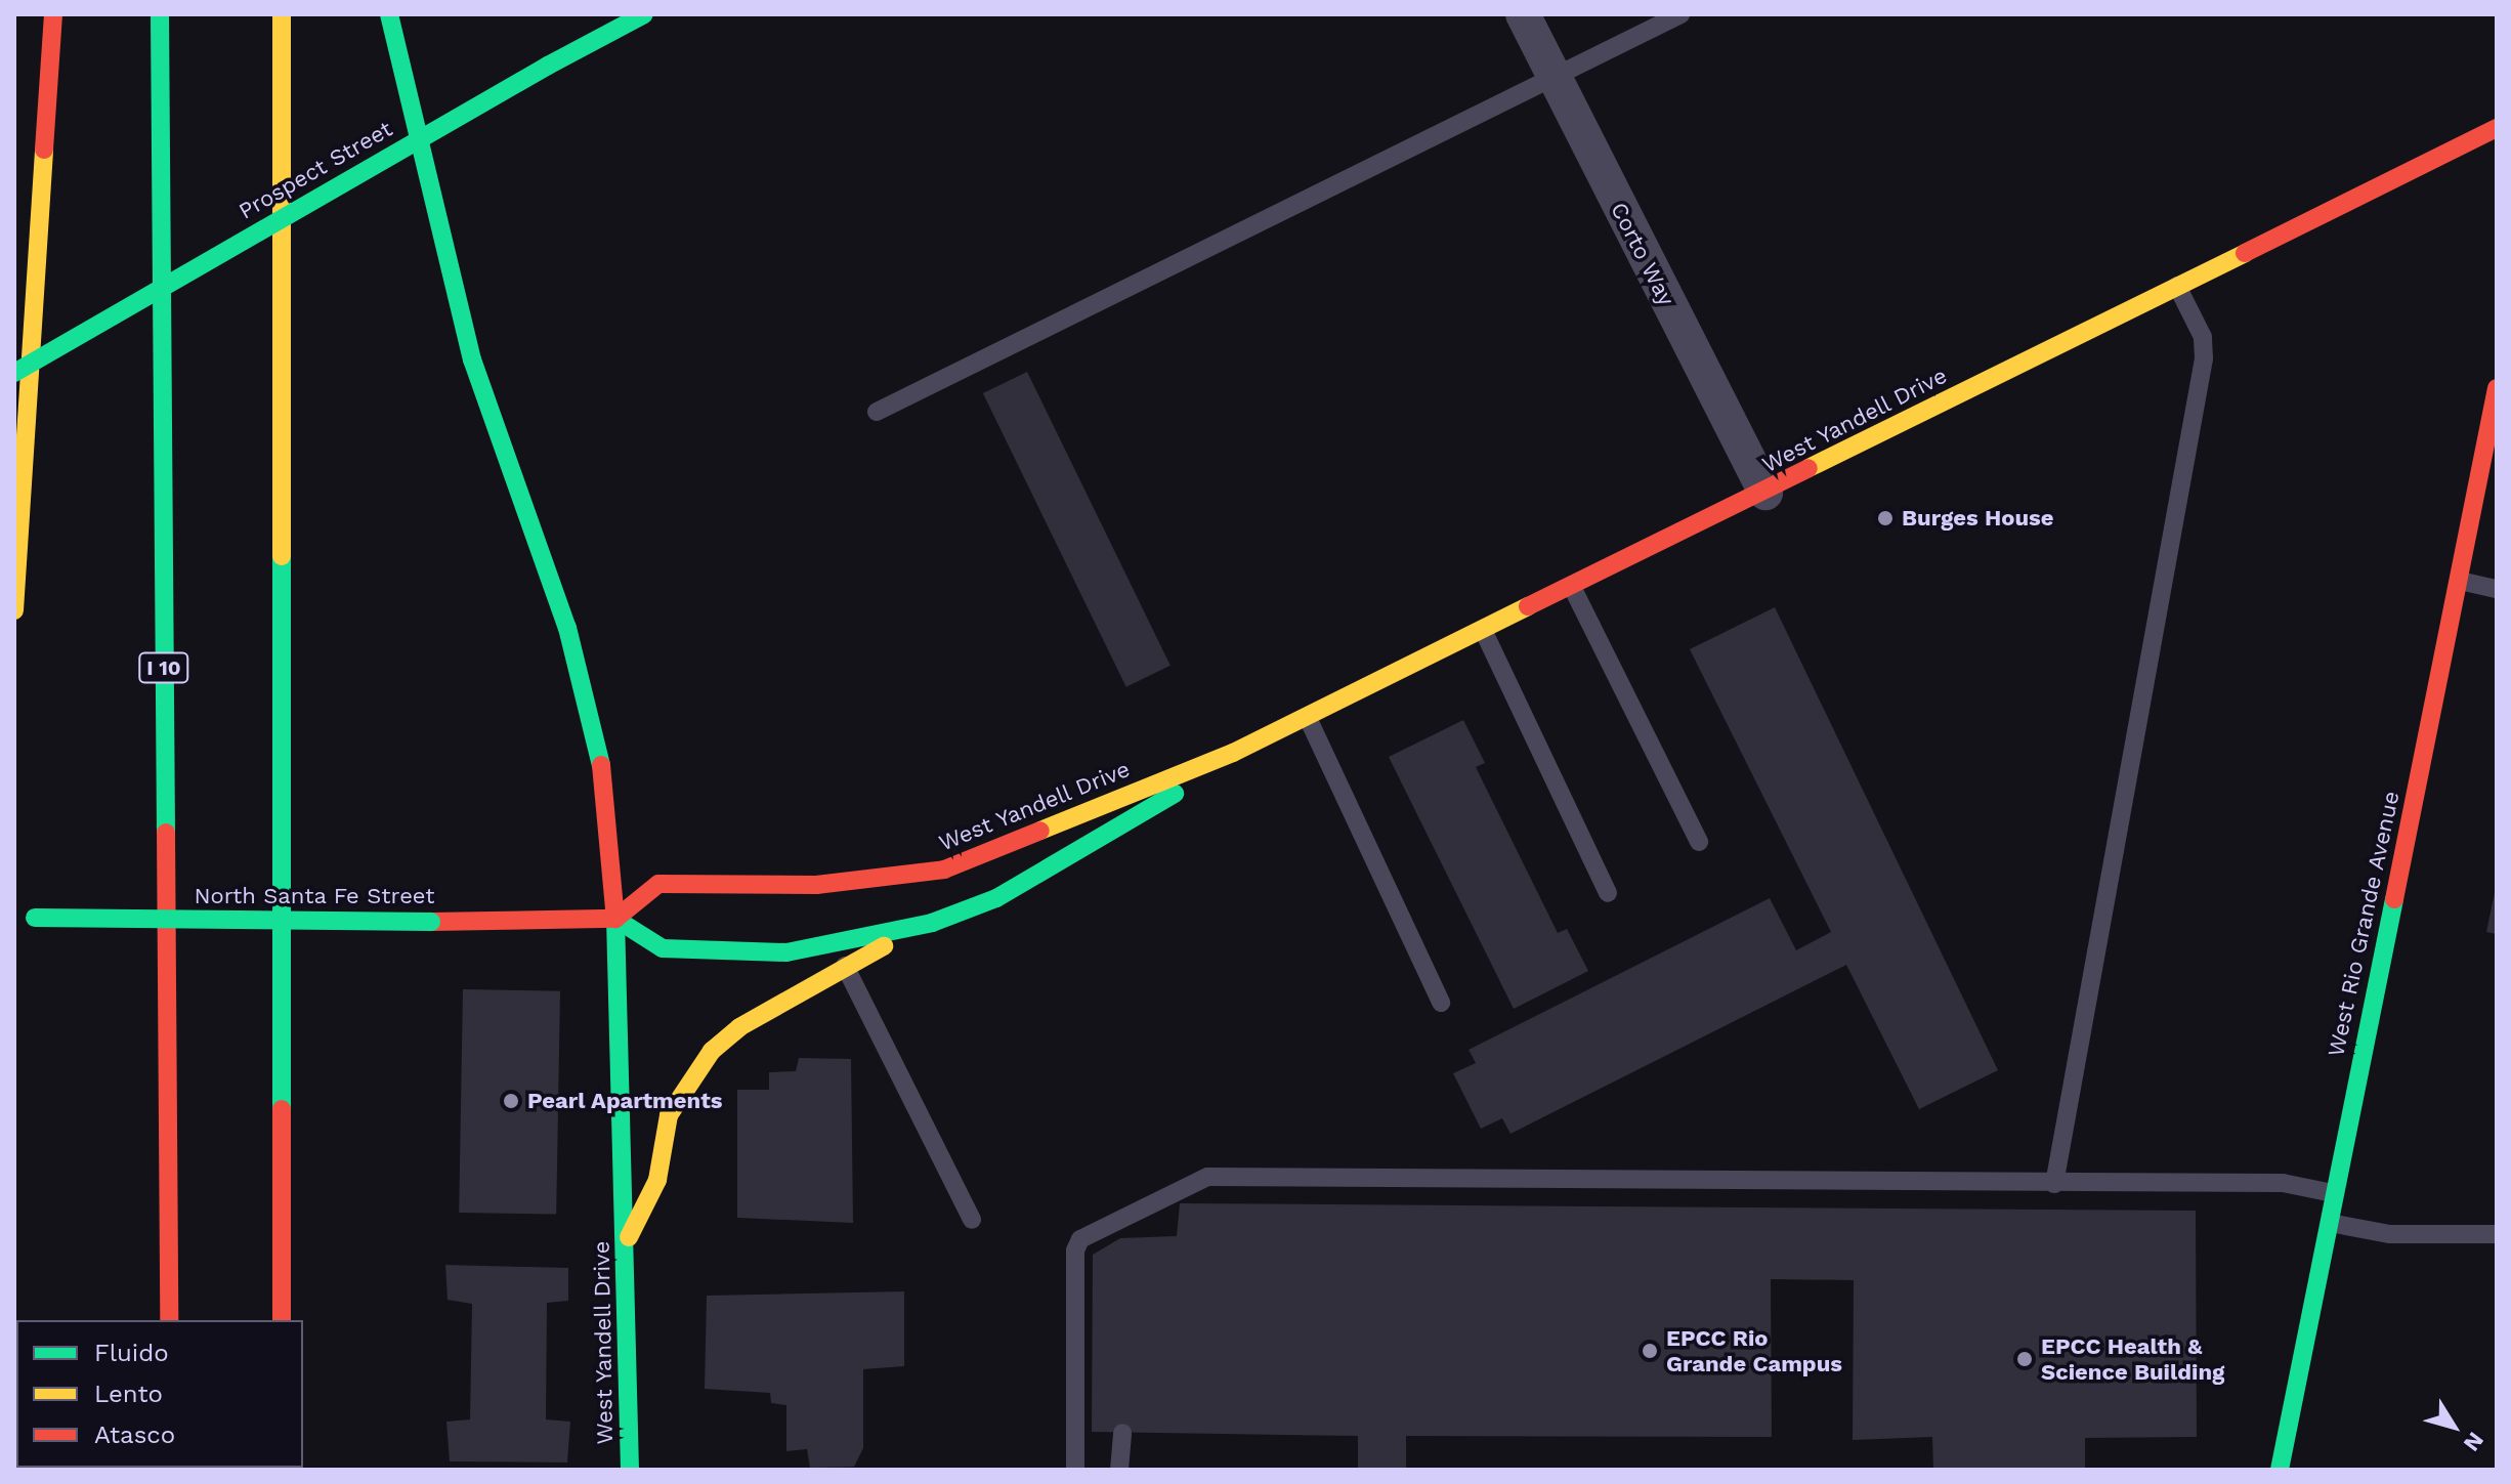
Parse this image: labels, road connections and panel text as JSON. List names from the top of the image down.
{
  "streets": {
    "main road": [
      "Prospect Street",
      "West Yandell Drive",
      "I 10",
      "North Santa Fe Street",
      "West Rio Grande Avenue"
    ],
    "street": ["Corto Way"]
  },
  "crossings": [
    ["Corto Way", "West Yandell Drive"],
    ["West Yandell Drive", "North Santa Fe Street"]
  ],
  "places": [
    "Burges House",
    "Pearl Apartments",
    "EPCC Rio Grande Campus",
    "EPCC Health & Science Building"
  ],
  "legend": ["Fluido", "Lento", "Atasco"],
  "north": "bottom right"
}
